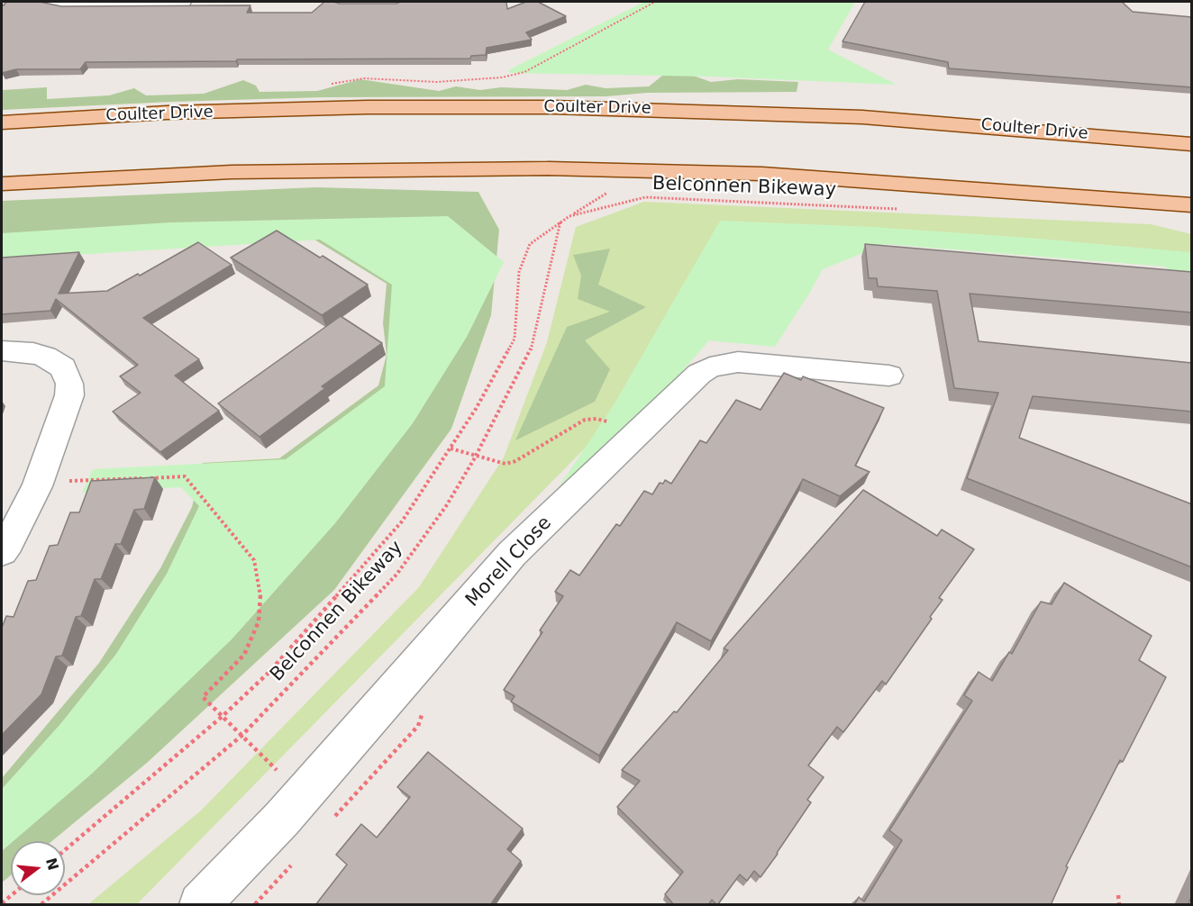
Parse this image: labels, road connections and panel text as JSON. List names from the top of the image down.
{
  "streets": {
    "main road": ["Coulter Drive"],
    "street": ["Morell Close"],
    "path": ["Belconnen Bikeway"]
  },
  "north": "right"
}
